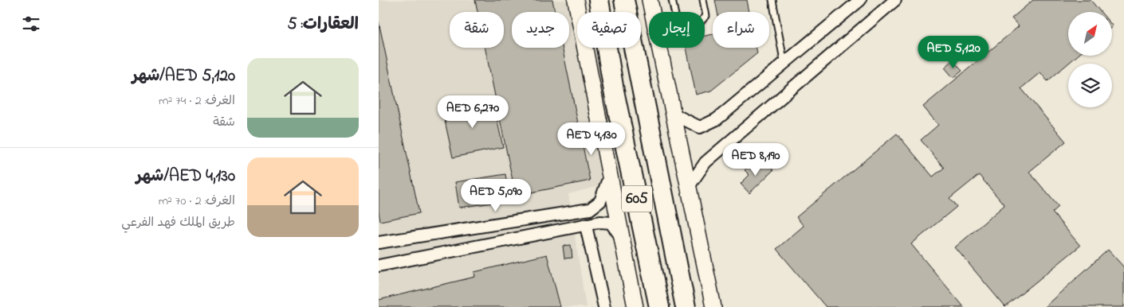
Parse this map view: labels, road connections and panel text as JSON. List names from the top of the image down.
{
  "streets": {
    "highway": ["605"]
  },
  "north": "top right",
  "page": {
    "heading": "العقارات: 5",
    "chip": [
      "شراء",
      "إيجار",
      "تصفية",
      "جديد",
      "شقة"
    ],
    "price": [
      "AED 5,120",
      "AED 6,270",
      "AED 4,130",
      "AED 8,190",
      "AED 5,090"
    ],
    "list": [
      {
        "name": "AED 5,120/شهر",
        "note": "الغرف: 2 · 74 m² · شقة"
      },
      {
        "name": "AED 4,130/شهر",
        "note": "الغرف: 2 · 70 m² · طريق الملك فهد الفرعي"
      }
    ]
  }
}
